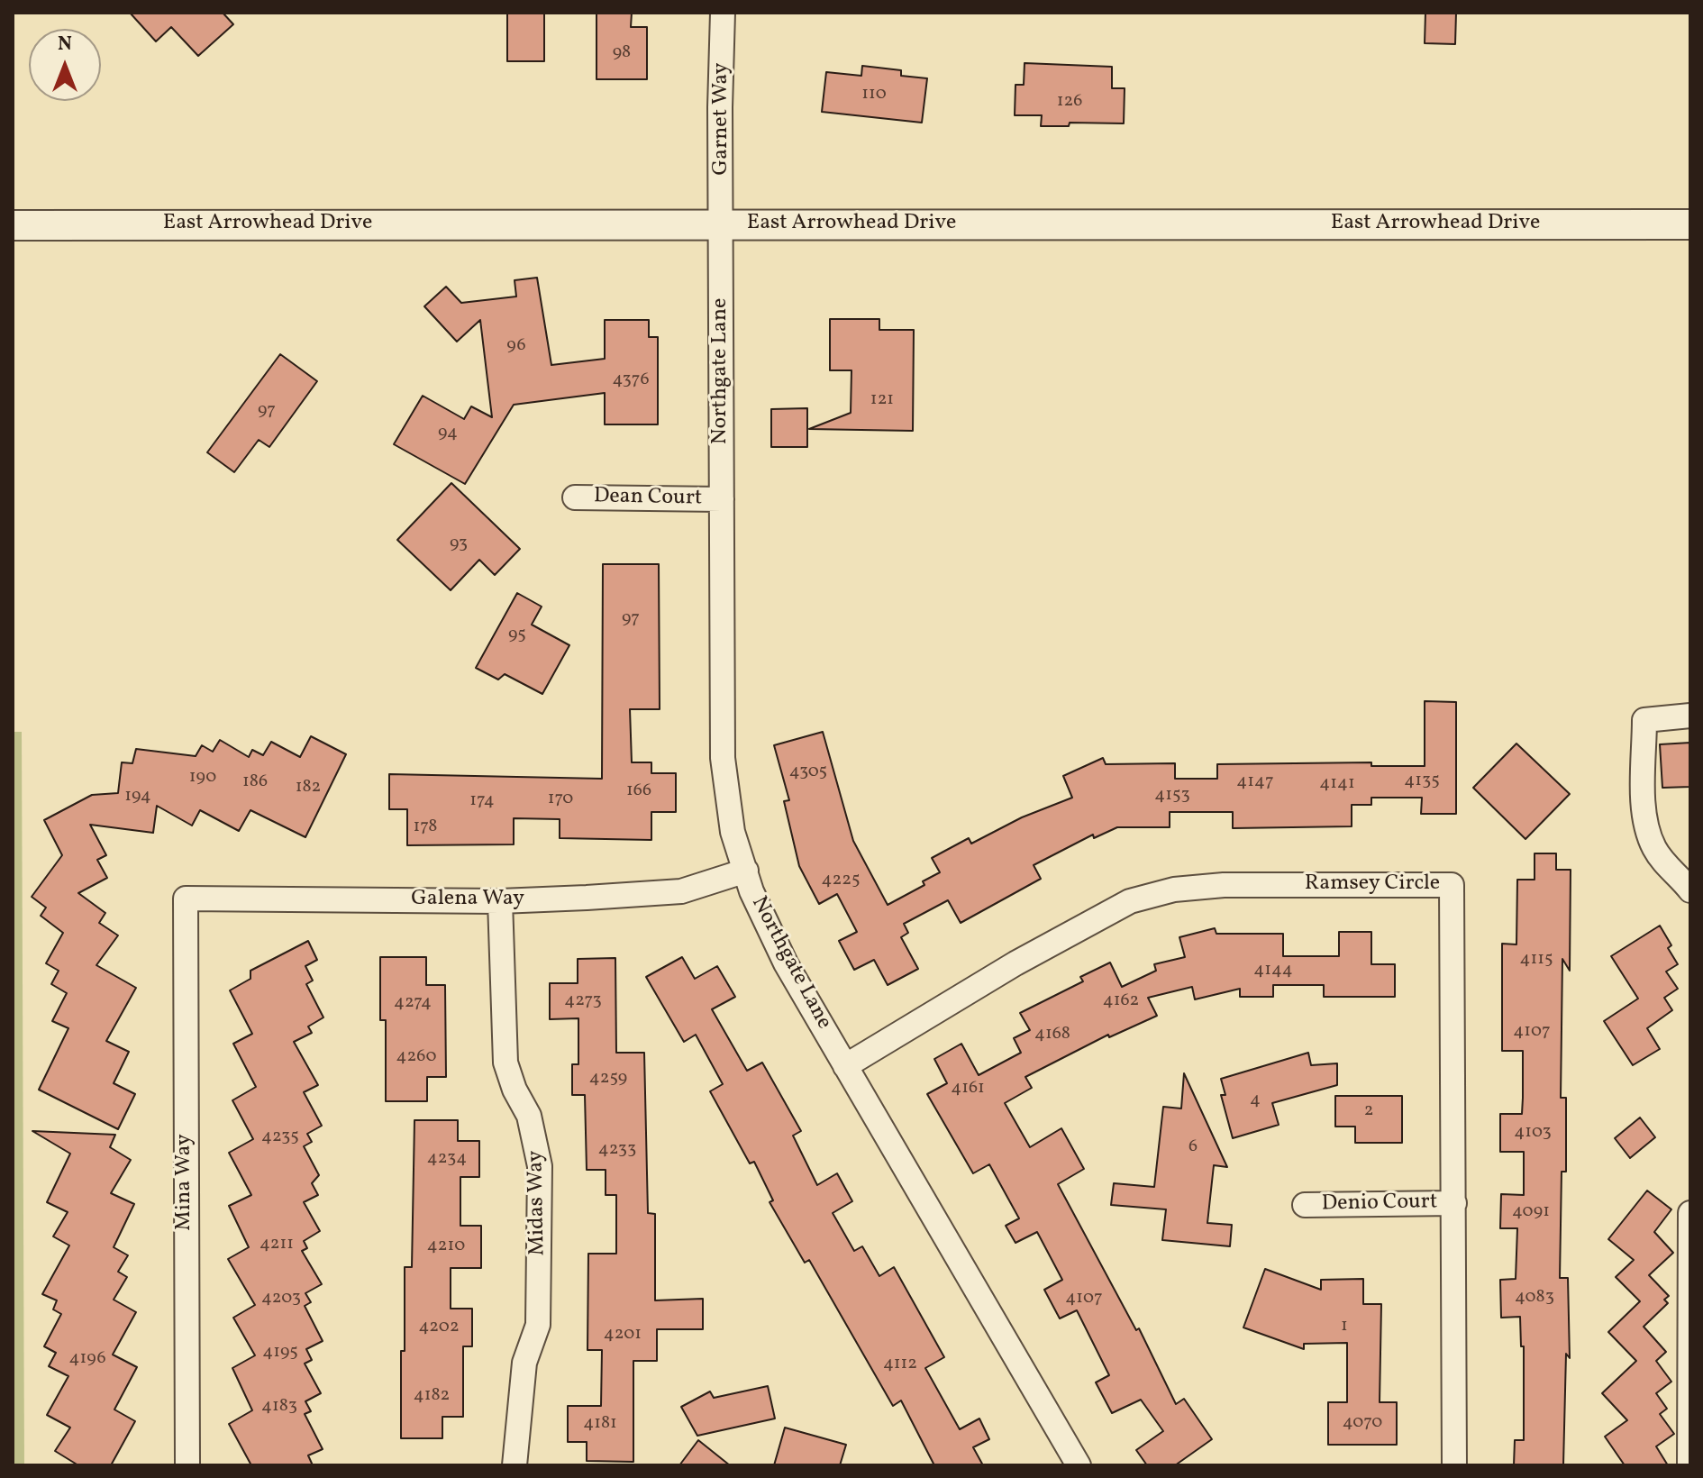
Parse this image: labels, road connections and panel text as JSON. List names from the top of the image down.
{
  "streets": {
    "street": [
      "Garnet Way",
      "East Arrowhead Drive",
      "Northgate Lane",
      "Dean Court",
      "Ramsey Circle",
      "Galena Way",
      "Mina Way",
      "Midas Way",
      "Denio Court"
    ]
  },
  "crossings": [
    ["Garnet Way", "East Arrowhead Drive"],
    ["Garnet Way", "Northgate Lane"],
    ["East Arrowhead Drive", "Northgate Lane"],
    ["Northgate Lane", "Dean Court"],
    ["Northgate Lane", "Ramsey Circle"],
    ["Northgate Lane", "Galena Way"],
    ["Ramsey Circle", "Denio Court"],
    ["Galena Way", "Mina Way"],
    ["Galena Way", "Midas Way"]
  ],
  "house_numbers": [
    "98",
    "110",
    "126",
    "96",
    "4376",
    "121",
    "97",
    "94",
    "93",
    "97",
    "95",
    "4305",
    "190",
    "4135",
    "186",
    "4147",
    "4141",
    "182",
    "166",
    "4153",
    "194",
    "170",
    "174",
    "178",
    "4225",
    "4115",
    "4144",
    "4273",
    "4162",
    "4274",
    "4107",
    "4168",
    "4260",
    "4259",
    "4161",
    "4",
    "2",
    "4103",
    "4235",
    "6",
    "4233",
    "4234",
    "4091",
    "4211",
    "4210",
    "4083",
    "4203",
    "4107",
    "1",
    "4202",
    "4201",
    "4195",
    "4196",
    "4112",
    "4182",
    "4183",
    "4070",
    "4181"
  ],
  "north": "top"
}
